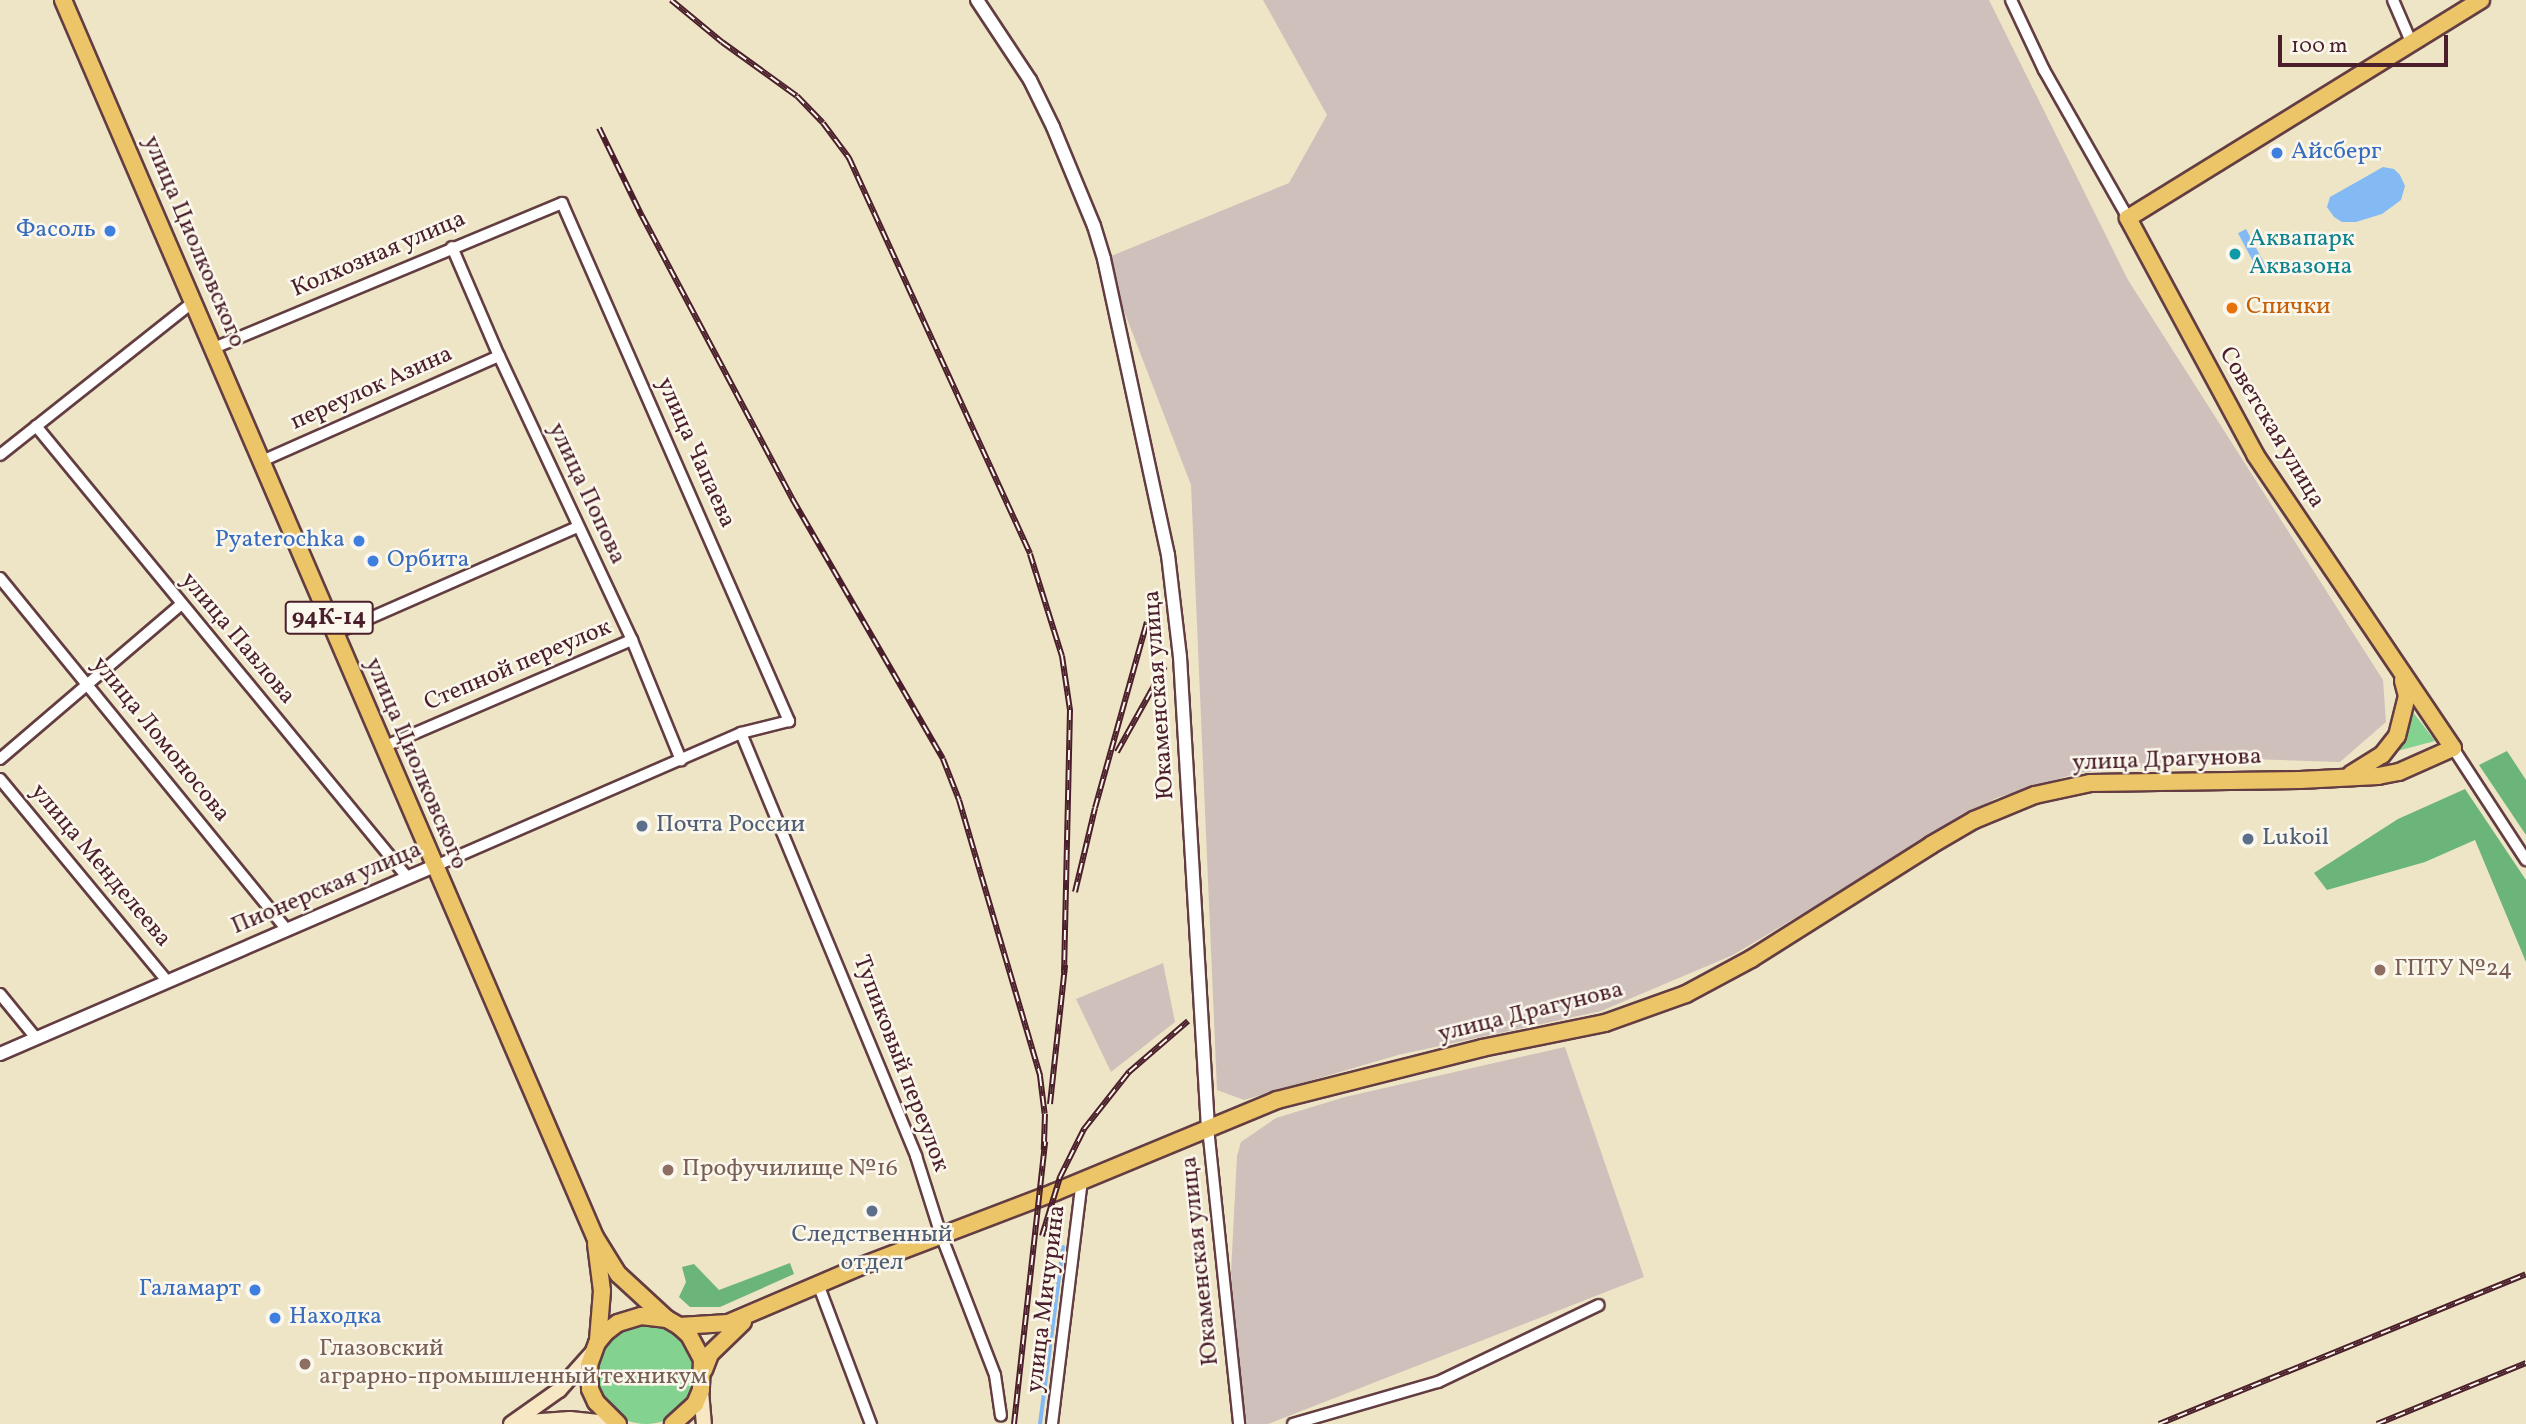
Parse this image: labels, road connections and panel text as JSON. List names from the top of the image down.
{
  "streets": {
    "main road": [
      "улица Циолковского",
      "Советская улица",
      "94К-14",
      "улица Драгунова"
    ],
    "street": [
      "Колхозная улица",
      "переулок Азина",
      "улица Чапаева",
      "улица Попова",
      "улица Павлова",
      "Степной переулок",
      "Юкаменская улица",
      "улица Ломоносова",
      "улица Менделеева",
      "Пионерская улица",
      "Тупиковый переулок",
      "улица Мичурина"
    ]
  },
  "crossings": [
    ["улица Циолковского", "Колхозная улица"],
    ["улица Циолковского", "переулок Азина"],
    ["улица Циолковского", "Степной переулок"],
    ["улица Циолковского", "улица Драгунова"],
    ["улица Циолковского", "Пионерская улица"],
    ["Колхозная улица", "улица Чапаева"],
    ["Колхозная улица", "улица Попова"],
    ["переулок Азина", "улица Попова"],
    ["Советская улица", "улица Драгунова"],
    ["улица Чапаева", "Пионерская улица"],
    ["улица Попова", "Степной переулок"],
    ["улица Попова", "Пионерская улица"],
    ["улица Павлова", "Пионерская улица"],
    ["Юкаменская улица", "улица Драгунова"],
    ["улица Ломоносова", "Пионерская улица"],
    ["улица Драгунова", "Тупиковый переулок"],
    ["улица Драгунова", "улица Мичурина"],
    ["улица Менделеева", "Пионерская улица"],
    ["Пионерская улица", "Тупиковый переулок"]
  ],
  "places": [
    "Айсберг",
    "Фасоль",
    "Аквапарк Аквазона",
    "Спички",
    "Pyaterochka",
    "Орбита",
    "Почта России",
    "Lukoil",
    "ГПТУ №24",
    "Профучилище №16",
    "Следственный отдел",
    "Галамарт",
    "Находка",
    "Глазовский аграрно-промышленный техникум"
  ],
  "scale_bar": "100 m"
}
